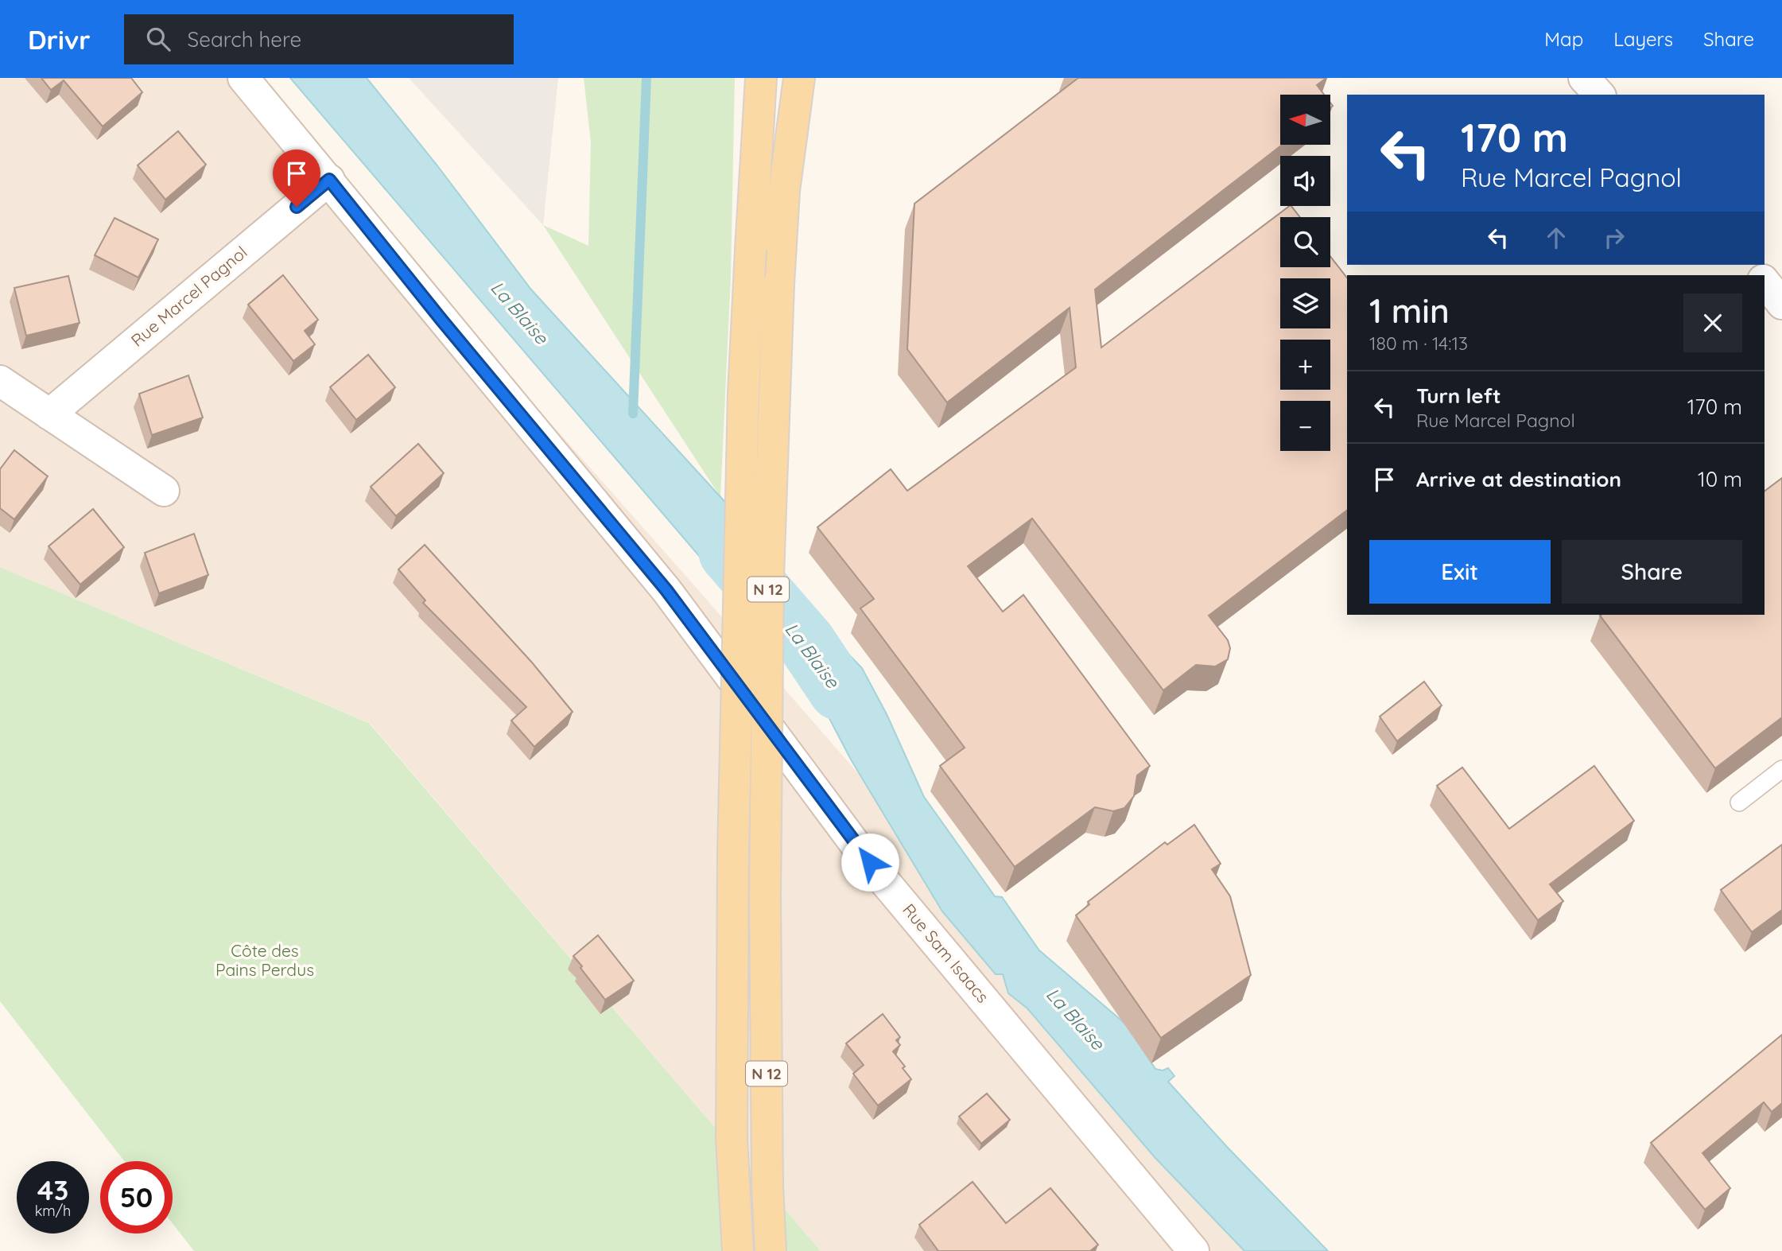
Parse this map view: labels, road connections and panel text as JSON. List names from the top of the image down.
{
  "streets": {
    "main road": ["Rue Marcel Pagnol", "N 12", "Rue Sam Isaacs"]
  },
  "crossings": [
    ["Rue Marcel Pagnol", "Rue Sam Isaacs"]
  ],
  "water": ["La Blaise"],
  "parks": ["Côte des Pains Perdus"],
  "north": "left",
  "page": {
    "header": "Drivr",
    "search": "Search here",
    "nav": ["Map", "Layers", "Share"],
    "map_buttons": ["+", "−"],
    "turn": ["170 m", "Rue Marcel Pagnol"],
    "heading": ["1 min", "180 m · 14:13"],
    "list": [
      {
        "name": "Turn left",
        "note": "Rue Marcel Pagnol",
        "value": "170 m"
      },
      {
        "name": "Arrive at destination",
        "value": "10 m"
      }
    ],
    "buttons": ["Exit", "Share"],
    "speed": "43 km/h",
    "limit": "50"
  }
}
